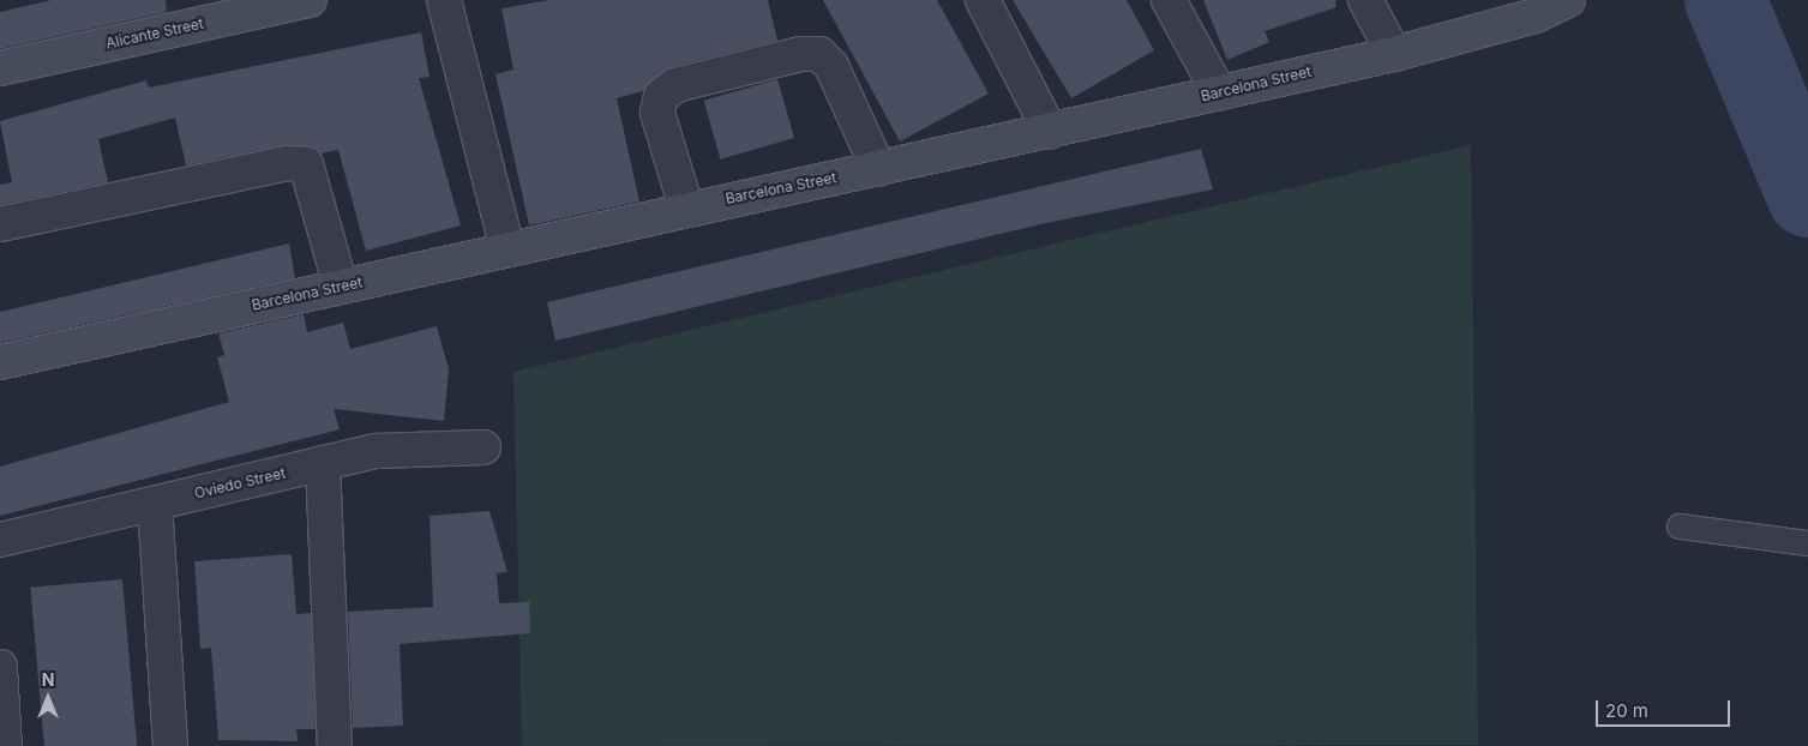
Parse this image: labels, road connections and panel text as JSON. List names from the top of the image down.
{
  "streets": {
    "street": ["Alicante Street", "Barcelona Street", "Oviedo Street"]
  },
  "scale_bar": "20 m",
  "north": "top"
}
